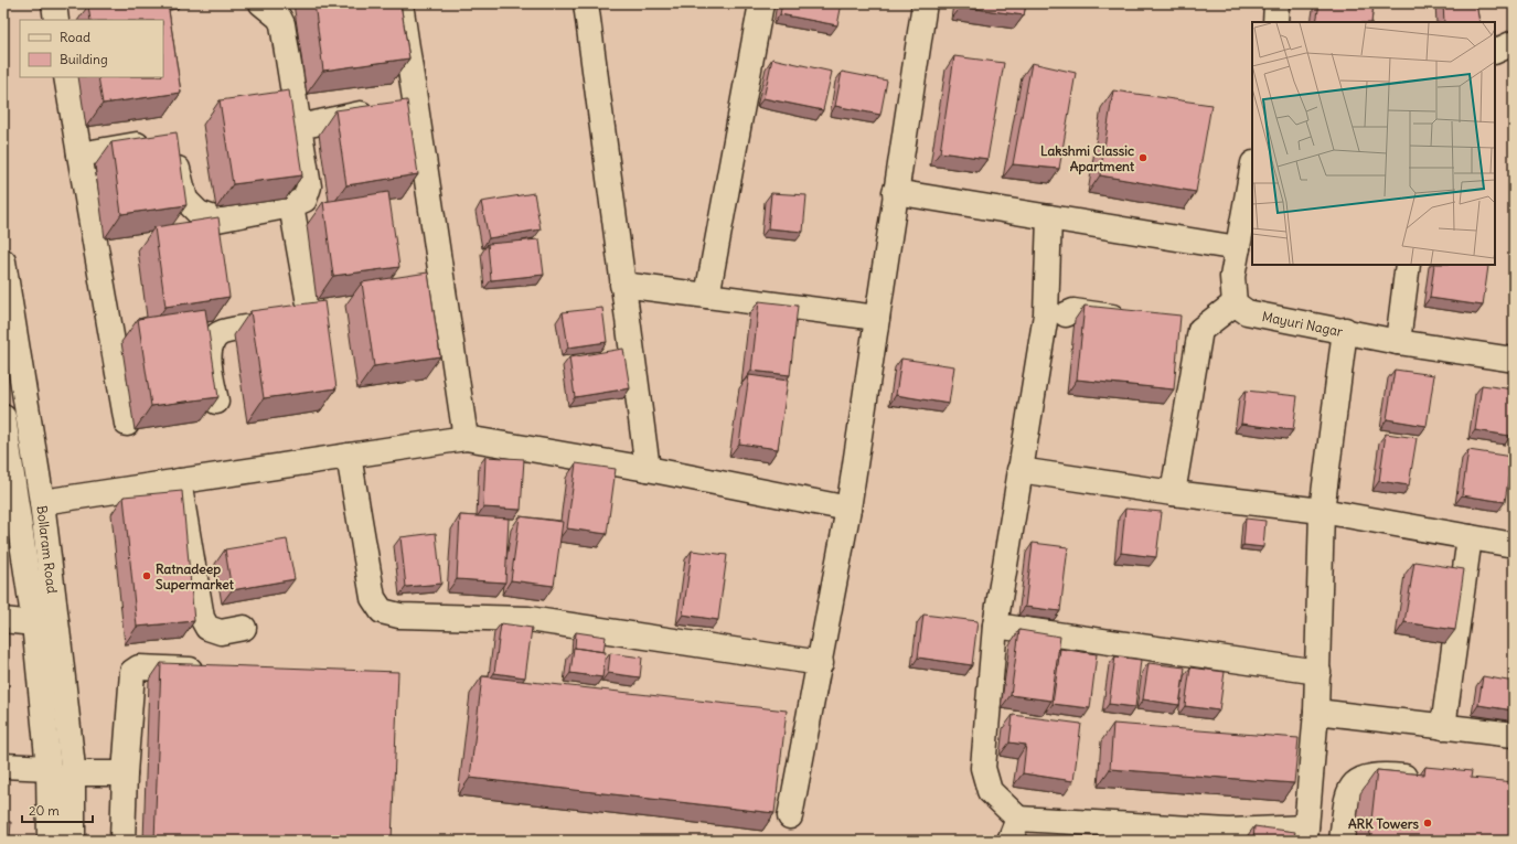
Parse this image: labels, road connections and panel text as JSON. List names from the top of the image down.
{
  "streets": {
    "street": ["Mayuri Nagar", "Bollaram Road"]
  },
  "places": ["Lakshmi Classic Apartment", "Ratnadeep Supermarket", "ARK Towers"],
  "legend": ["Road", "Building"],
  "scale_bar": "20 m"
}
